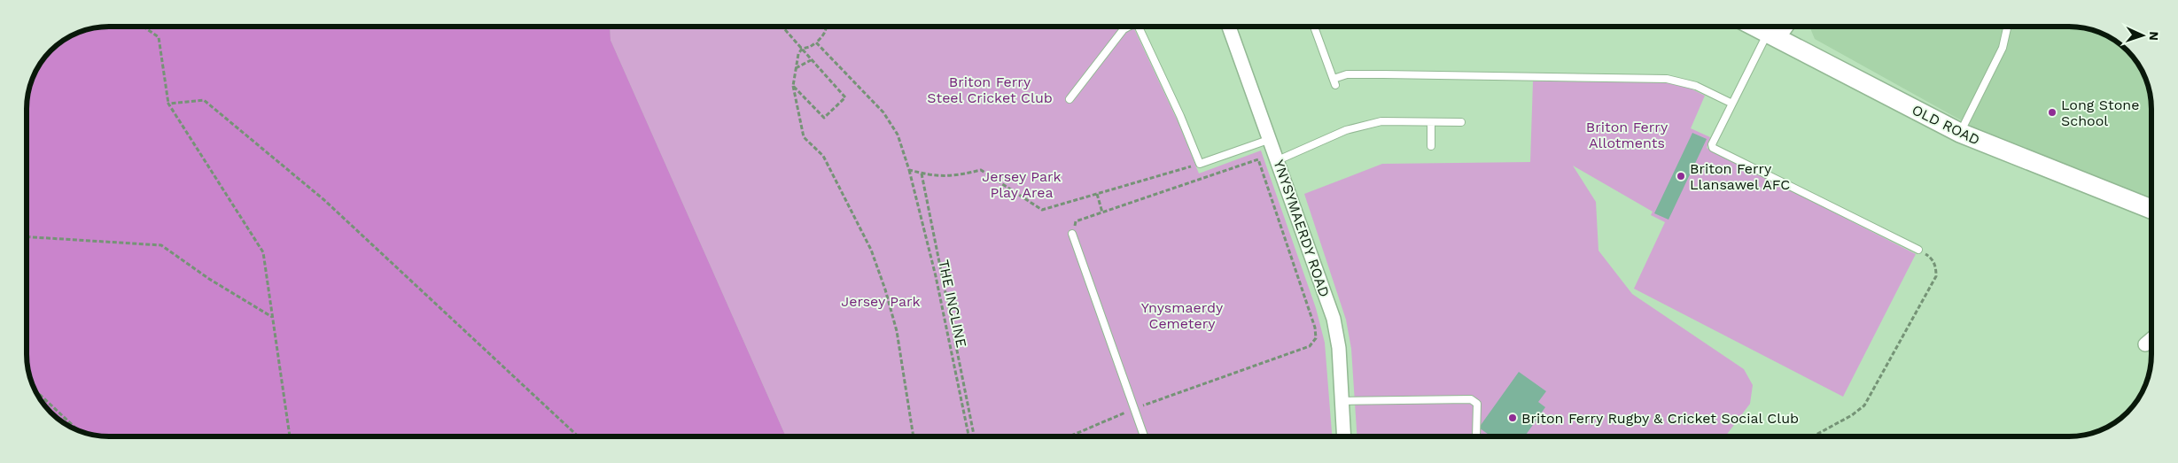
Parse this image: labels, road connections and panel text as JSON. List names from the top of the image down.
{
  "streets": {
    "street": ["OLD ROAD", "YNYSYMAERDY ROAD"],
    "path": ["THE INCLINE"]
  },
  "parks": [
    "Briton Ferry Steel Cricket Club",
    "Briton Ferry Allotments",
    "Jersey Park Play Area",
    "Jersey Park",
    "Ynysmaerdy Cemetery"
  ],
  "places": ["Long Stone School", "Briton Ferry Llansawel AFC", "Briton Ferry Rugby & Cricket Social Club"],
  "north": "right"
}
